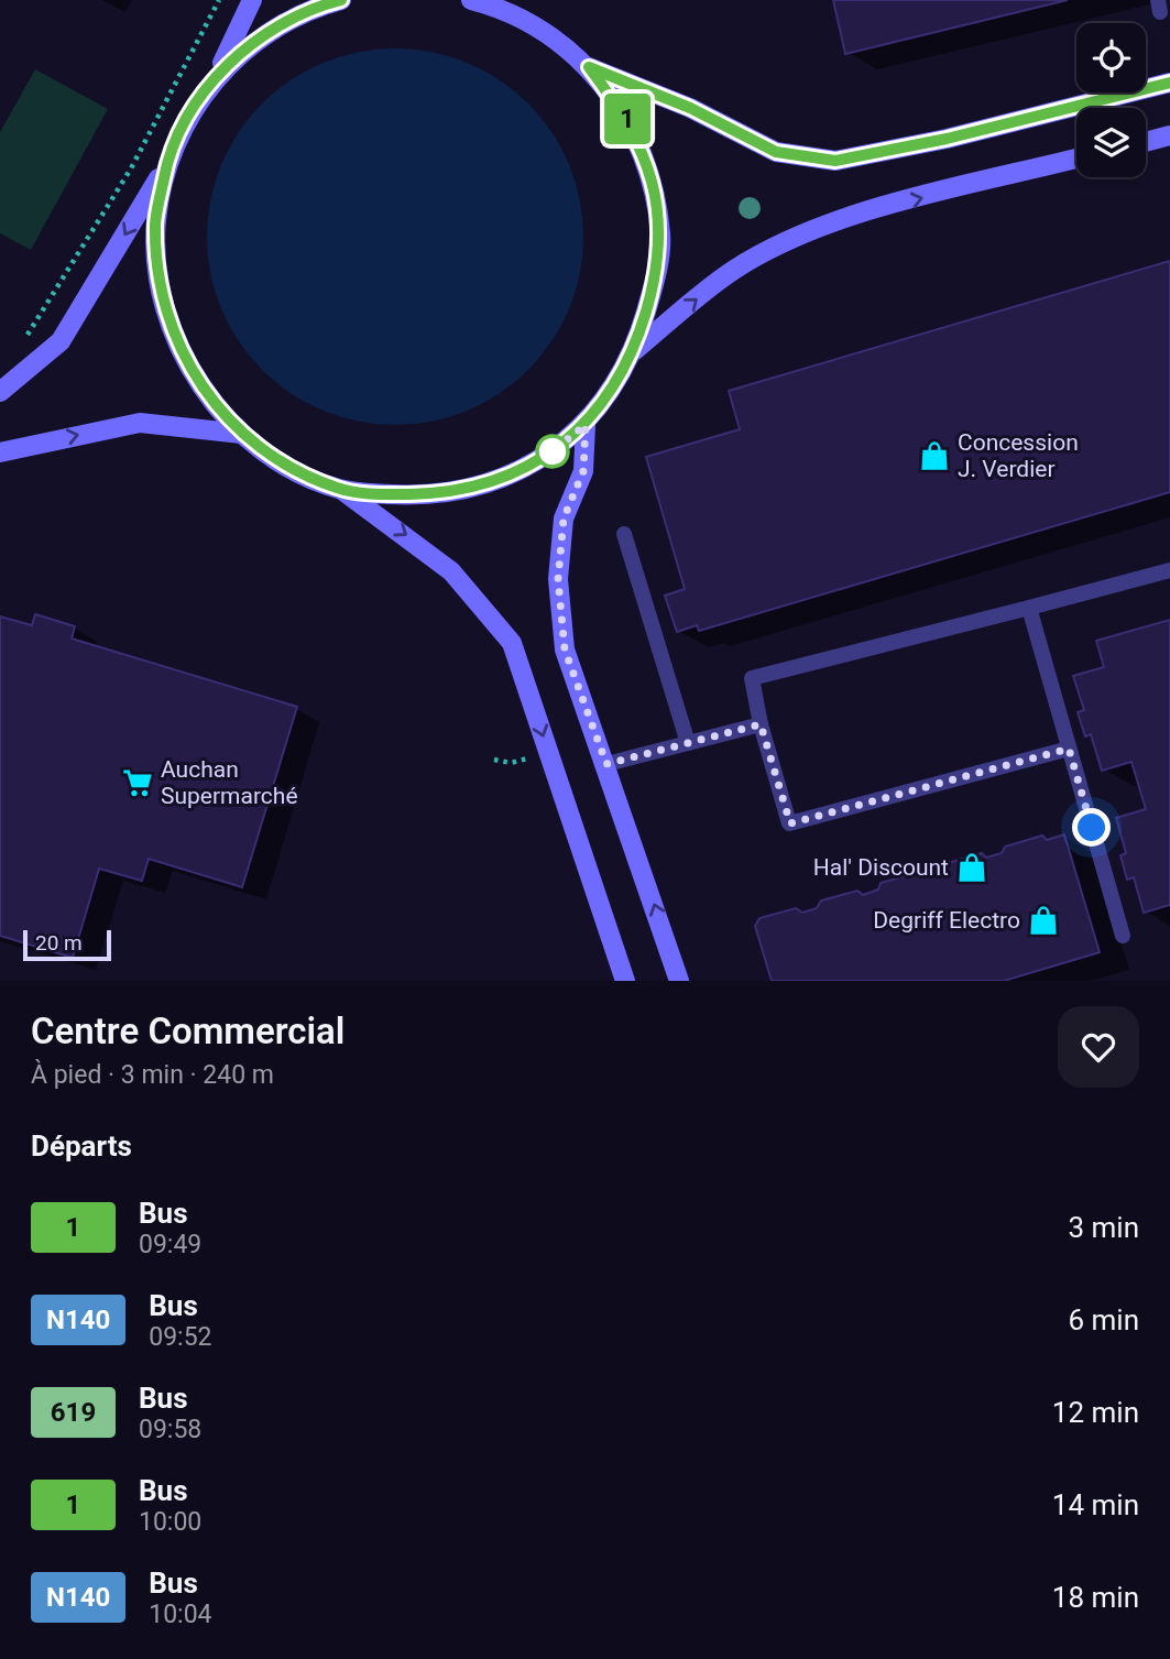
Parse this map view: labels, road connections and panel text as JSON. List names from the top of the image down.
{
  "places": {
    "shop": ["Concession J. Verdier", "Hal' Discount", "Degriff Electro"],
    "supermarket": ["Auchan Supermarché"]
  },
  "lines": ["bus line 1"],
  "scale_bar": "20 m",
  "page": {
    "on_map": "1",
    "scale": "20 m",
    "heading": [
      ["Centre Commercial", "À pied · 3 min · 240 m"],
      "Départs"
    ],
    "list": [
      {
        "mark": "1",
        "name": "Bus",
        "note": "09:49",
        "value": "3 min"
      },
      {
        "mark": "N140",
        "name": "Bus",
        "note": "09:52",
        "value": "6 min"
      },
      {
        "mark": "619",
        "name": "Bus",
        "note": "09:58",
        "value": "12 min"
      },
      {
        "mark": "1",
        "name": "Bus",
        "note": "10:00",
        "value": "14 min"
      },
      {
        "mark": "N140",
        "name": "Bus",
        "note": "10:04",
        "value": "18 min"
      }
    ]
  }
}
